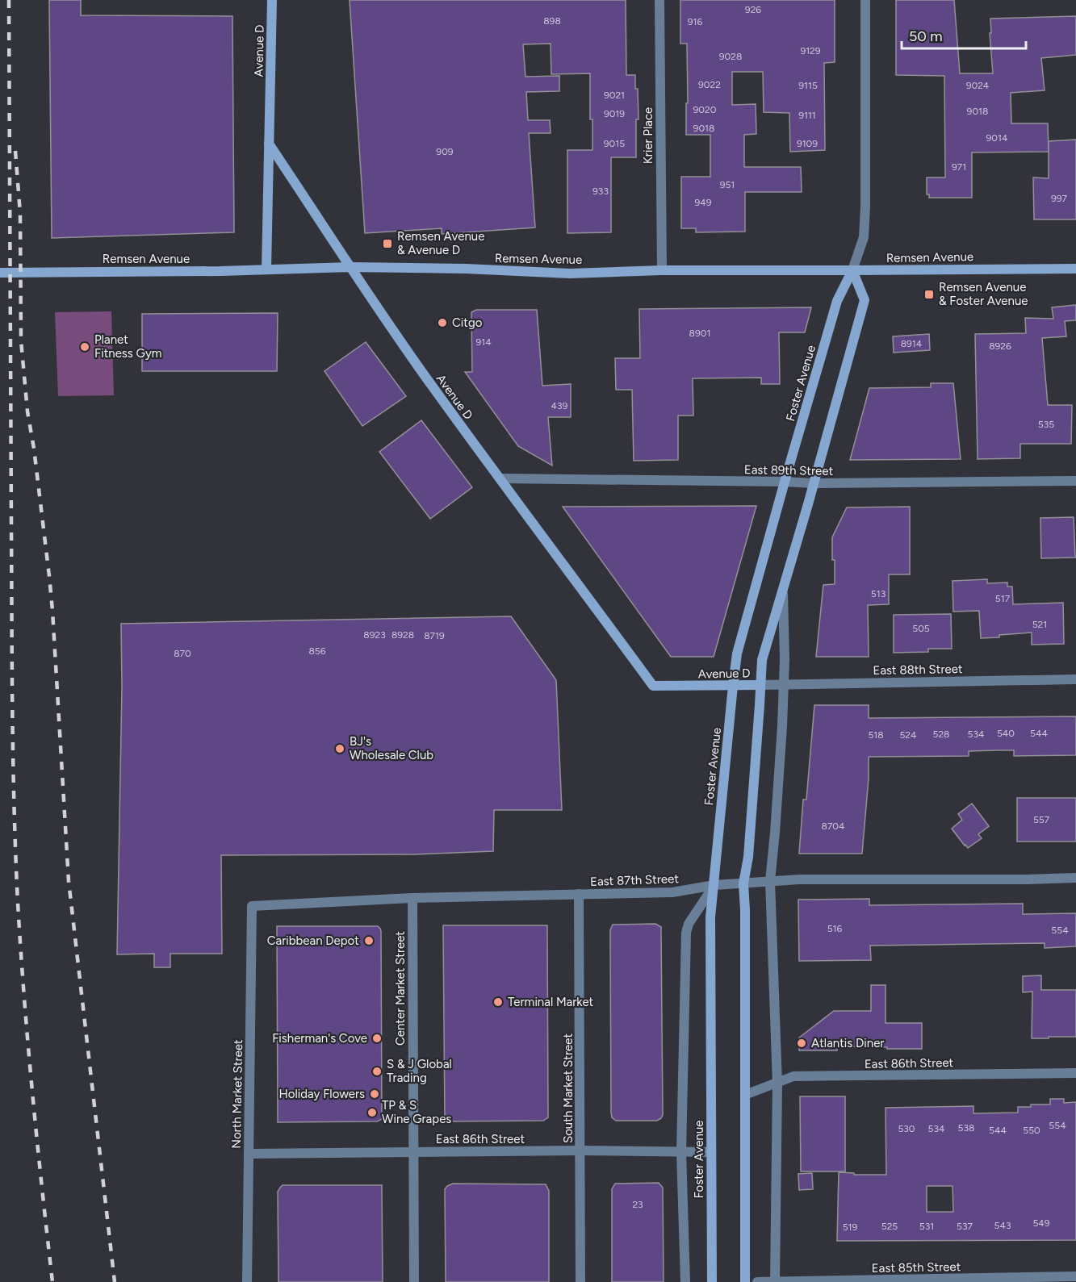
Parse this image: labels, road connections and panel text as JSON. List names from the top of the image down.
{
  "streets": {
    "main road": ["Avenue D", "Remsen Avenue", "Foster Avenue"],
    "street": [
      "Krier Place",
      "East 89th Street",
      "East 88th Street",
      "East 87th Street",
      "Center Market Street",
      "East 86th Street",
      "South Market Street",
      "North Market Street",
      "East 85th Street"
    ]
  },
  "crossings": [
    ["Avenue D", "Remsen Avenue"],
    ["Avenue D", "Foster Avenue"],
    ["Avenue D", "East 89th Street"],
    ["Avenue D", "East 88th Street"],
    ["Krier Place", "Remsen Avenue"],
    ["Remsen Avenue", "Foster Avenue"],
    ["Foster Avenue", "East 89th Street"],
    ["Foster Avenue", "East 87th Street"],
    ["Foster Avenue", "East 86th Street"],
    ["East 87th Street", "Center Market Street"],
    ["East 87th Street", "South Market Street"],
    ["East 87th Street", "North Market Street"],
    ["Center Market Street", "East 86th Street"],
    ["East 86th Street", "South Market Street"],
    ["East 86th Street", "North Market Street"]
  ],
  "places": {
    "transit": ["Remsen Avenue & Avenue D", "Remsen Avenue & Foster Avenue"],
    "other": [
      "Citgo",
      "Planet Fitness Gym",
      "BJ's Wholesale Club",
      "Caribbean Depot",
      "Terminal Market",
      "Fisherman's Cove",
      "Atlantis Diner",
      "S & J Global Trading",
      "Holiday Flowers",
      "TP & S Wine Grapes"
    ]
  },
  "house_numbers": [
    "926",
    "898",
    "916",
    "9129",
    "9028",
    "9022",
    "9115",
    "9024",
    "9021",
    "9020",
    "9018",
    "9019",
    "9111",
    "9018",
    "9014",
    "9015",
    "9109",
    "909",
    "971",
    "951",
    "933",
    "997",
    "949",
    "8901",
    "914",
    "8914",
    "8926",
    "439",
    "535",
    "513",
    "517",
    "521",
    "505",
    "8923",
    "8928",
    "8719",
    "856",
    "870",
    "540",
    "544",
    "528",
    "534",
    "518",
    "524",
    "557",
    "8704",
    "516",
    "554",
    "554",
    "538",
    "530",
    "534",
    "544",
    "550",
    "23",
    "549",
    "543",
    "525",
    "531",
    "537",
    "519"
  ],
  "scale_bar": "50 m"
}
